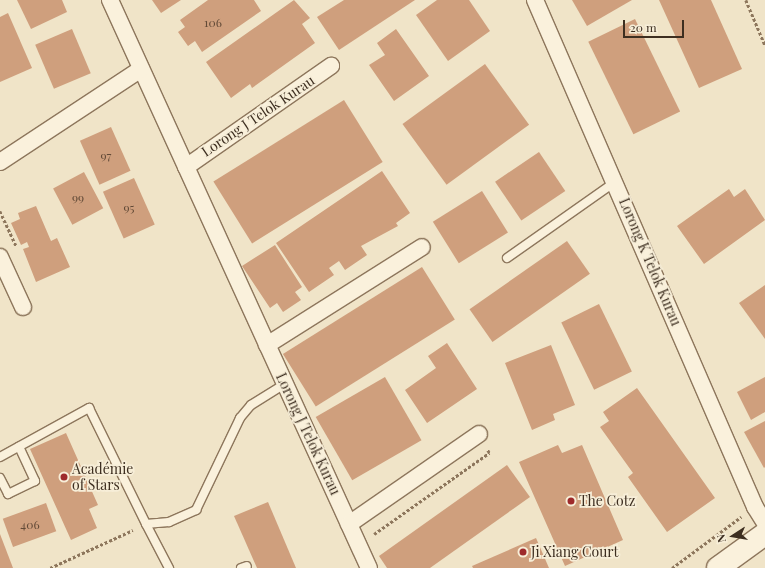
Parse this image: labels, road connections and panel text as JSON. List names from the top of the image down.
{
  "streets": {
    "street": ["Lorong J Telok Kurau", "Lorong K Telok Kurau"]
  },
  "places": ["Académie of Stars", "The Cotz", "Ji Xiang Court"],
  "house_numbers": [
    "106",
    "97",
    "99",
    "95",
    "406"
  ],
  "scale_bar": "20 m",
  "north": "left"
}
